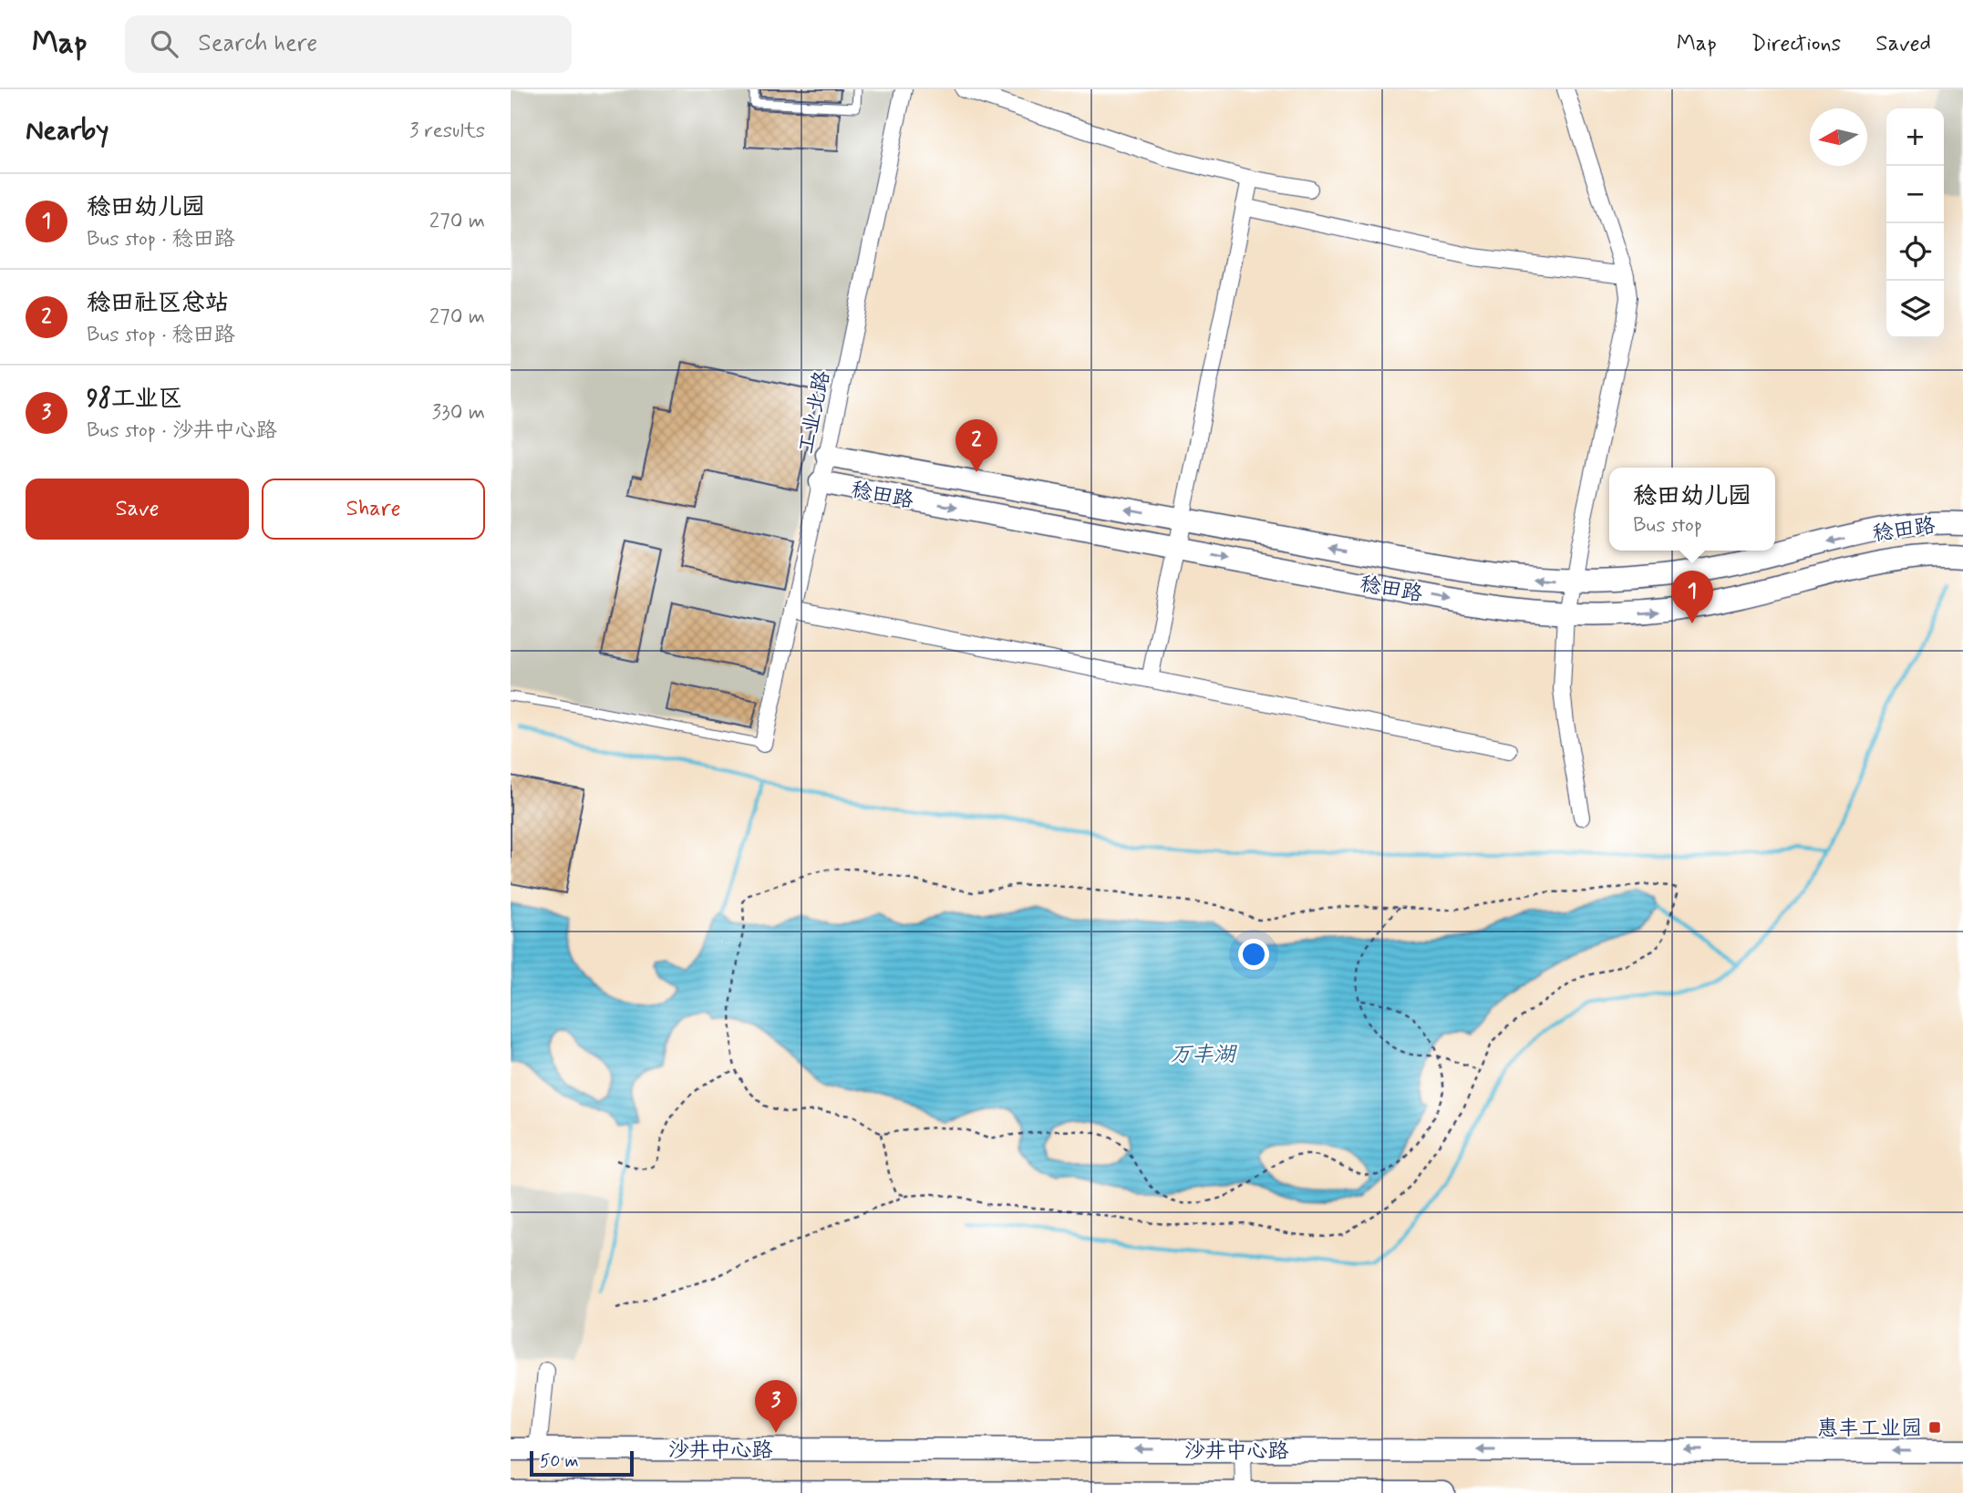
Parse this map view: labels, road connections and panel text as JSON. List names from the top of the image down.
{
  "streets": {
    "street": ["工业北路", "稔田路", "沙井中心路"]
  },
  "crossings": [
    ["工业北路", "稔田路"]
  ],
  "water": ["万丰湖"],
  "places": {
    "transit": ["惠丰工业园"]
  },
  "scale_bar": "50 m",
  "north": "left",
  "page": {
    "header": "Map",
    "search": "Search here",
    "nav": ["Map", "Directions", "Saved"],
    "heading": ["Nearby", "3 results"],
    "map_buttons": ["+", "−"],
    "list": [
      {
        "mark": "1",
        "name": "稔田幼儿园",
        "note": "Bus stop · 稔田路",
        "value": "270 m"
      },
      {
        "mark": "2",
        "name": "稔田社区总站",
        "note": "Bus stop · 稔田路",
        "value": "270 m"
      },
      {
        "mark": "3",
        "name": "98工业区",
        "note": "Bus stop · 沙井中心路",
        "value": "330 m"
      }
    ],
    "pins": ["2", "1", "3"],
    "buttons": ["Save", "Share"],
    "popup": ["稔田幼儿园", "Bus stop"],
    "scale": "50 m"
  }
}
